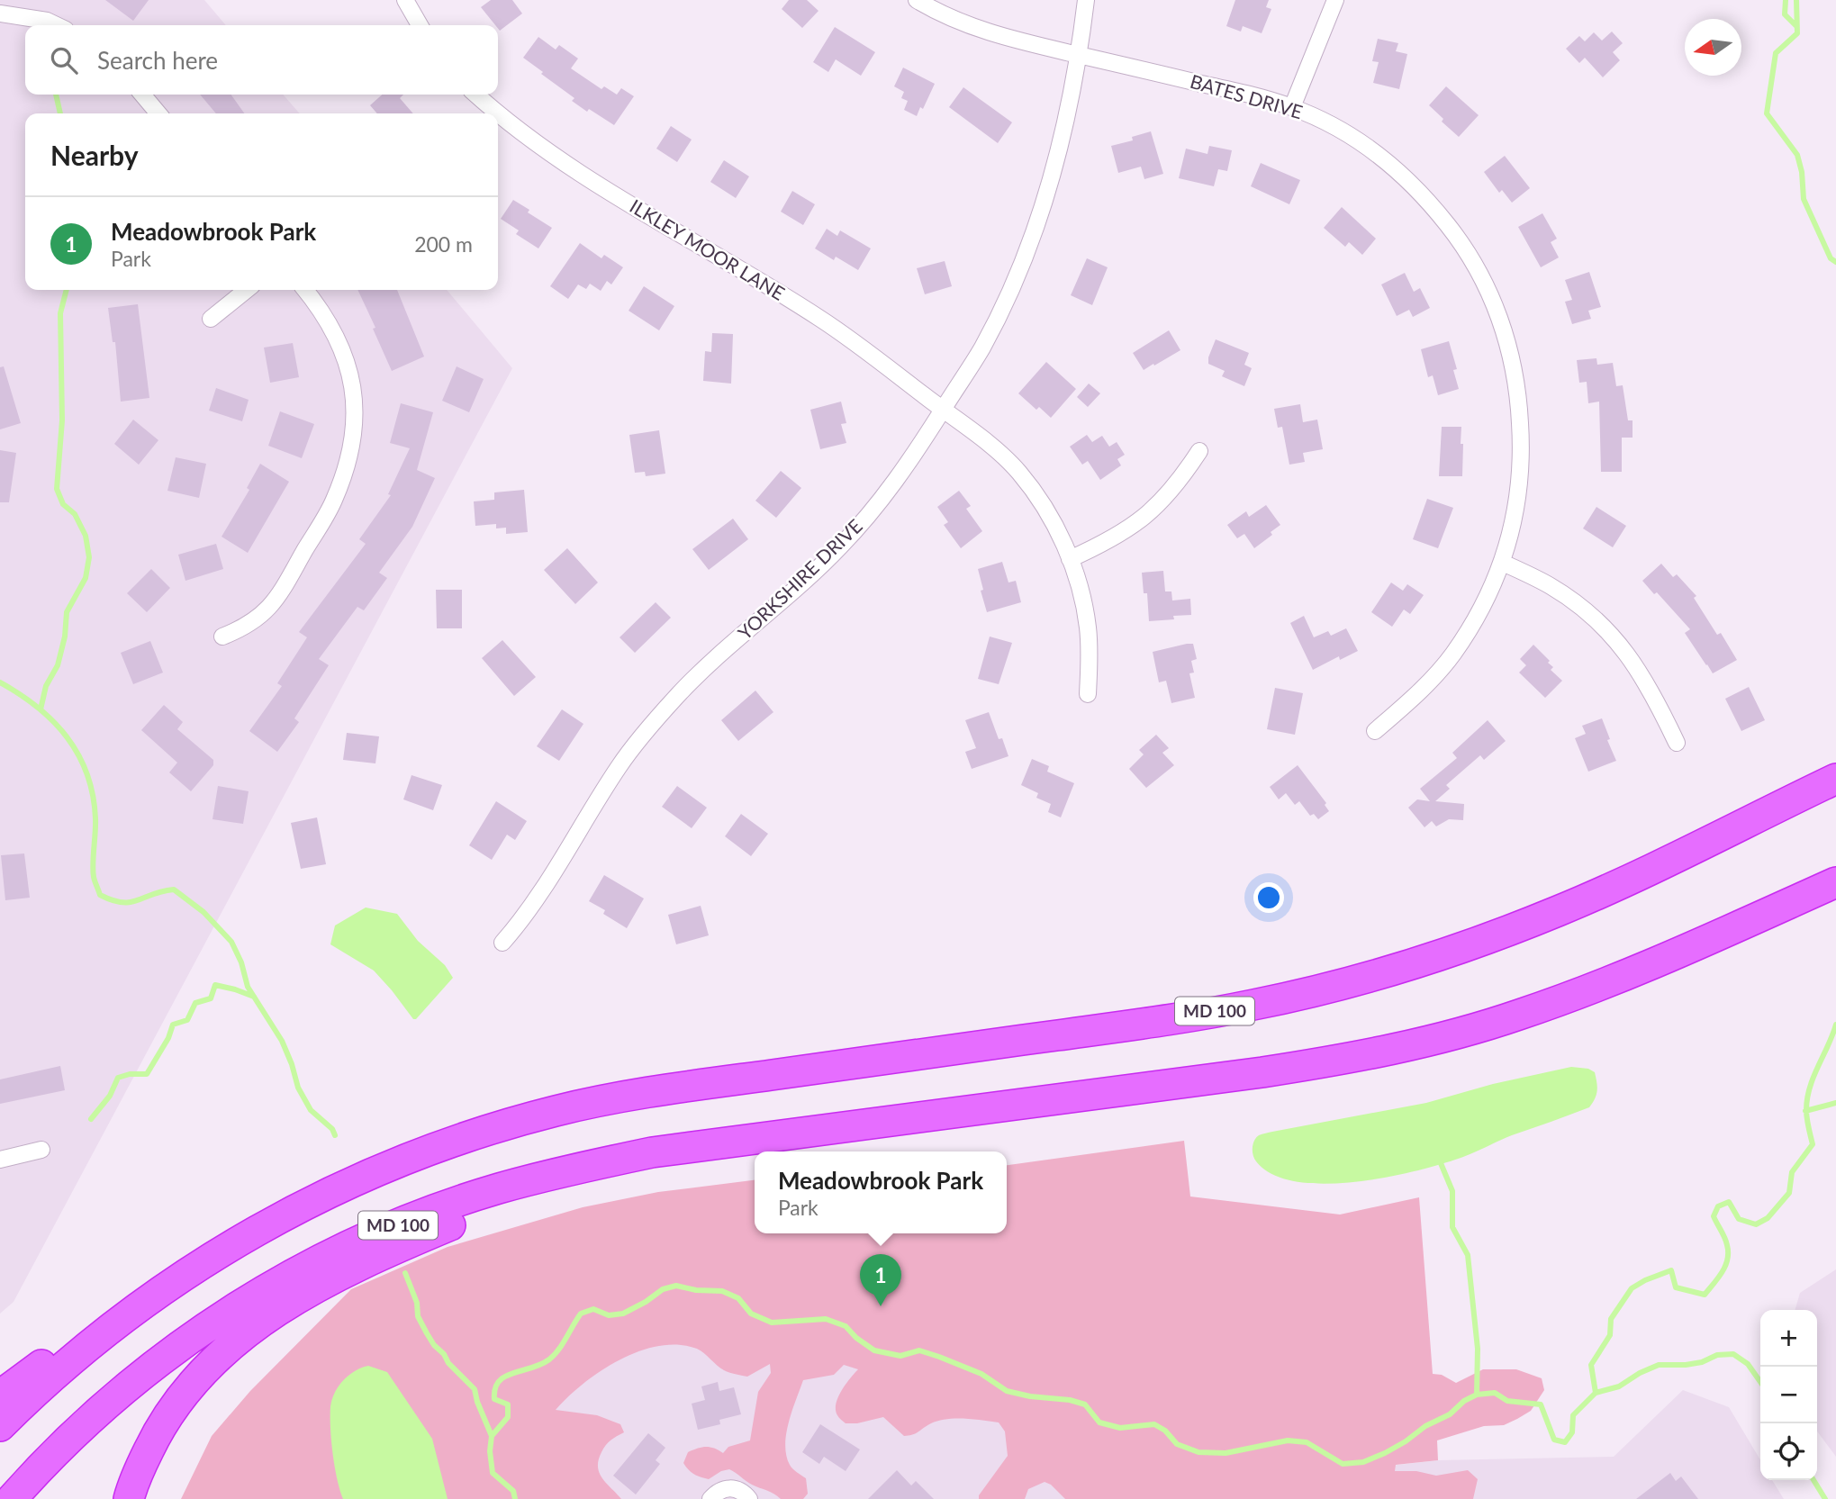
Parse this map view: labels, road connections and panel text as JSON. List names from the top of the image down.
{
  "streets": {
    "highway": ["MD 100"],
    "street": ["BATES DRIVE", "ILKLEY MOOR LANE", "YORKSHIRE DRIVE"]
  },
  "crossings": [
    ["BATES DRIVE", "YORKSHIRE DRIVE"],
    ["ILKLEY MOOR LANE", "YORKSHIRE DRIVE"]
  ],
  "north": "left",
  "page": {
    "search": "Search here",
    "heading": "Nearby",
    "list": [
      {
        "mark": "1",
        "name": "Meadowbrook Park",
        "note": "Park",
        "value": "200 m"
      }
    ],
    "popup": ["Meadowbrook Park", "Park"],
    "pins": "1",
    "map_buttons": ["+", "−"]
  }
}
